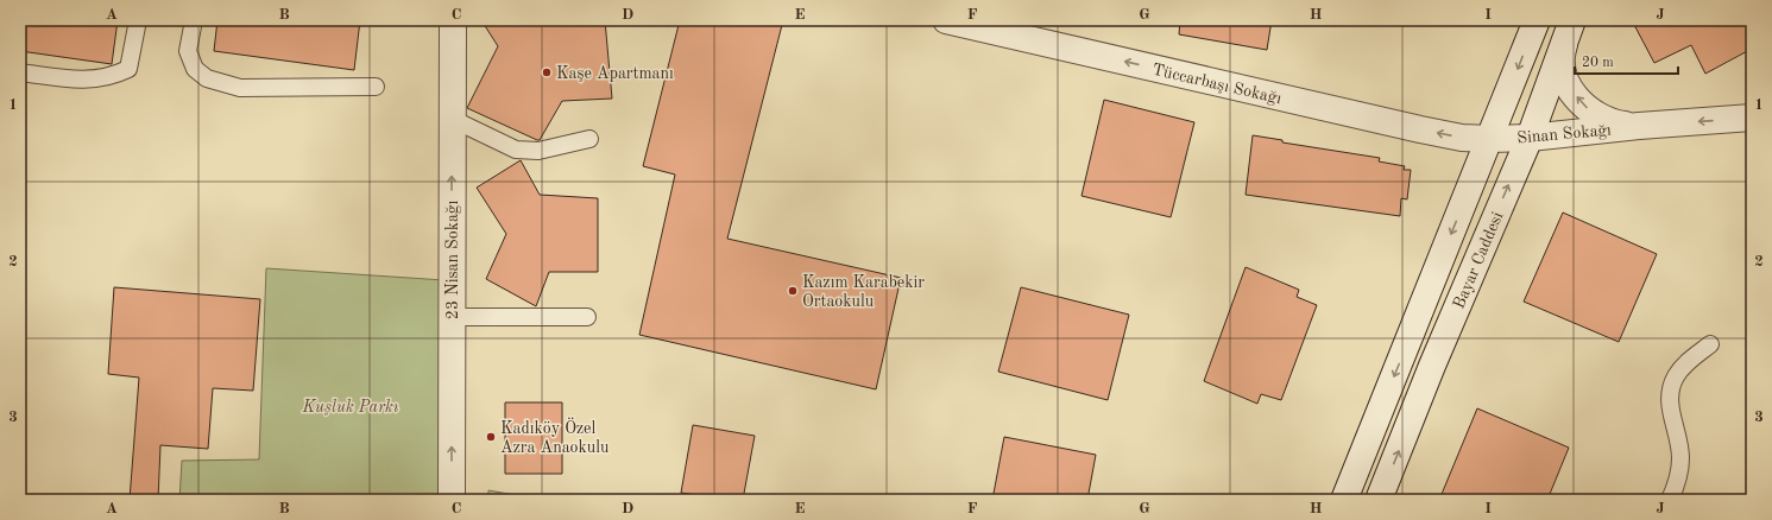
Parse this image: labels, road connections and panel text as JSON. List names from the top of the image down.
{
  "streets": {
    "street": [
      "Tüccarbaşı Sokağı",
      "Sinan Sokağı",
      "23 Nisan Sokağı",
      "Bayar Caddesi"
    ]
  },
  "crossings": [
    ["Tüccarbaşı Sokağı", "Sinan Sokağı"],
    ["Tüccarbaşı Sokağı", "Bayar Caddesi"],
    ["Sinan Sokağı", "Bayar Caddesi"]
  ],
  "one_way": ["Tüccarbaşı Sokağı", "Sinan Sokağı", "23 Nisan Sokağı"],
  "parks": ["Kuşluk Parkı"],
  "places": ["Kaşe Apartmanı", "Kazım Karabekir Ortaokulu", "Kadıköy Özel Azra Anaokulu"],
  "scale_bar": "20 m",
  "grid": {
    "columns": [
      "A",
      "B",
      "C",
      "D",
      "E",
      "F",
      "G",
      "H",
      "I",
      "J"
    ],
    "rows": ["1", "2", "3"]
  }
}
